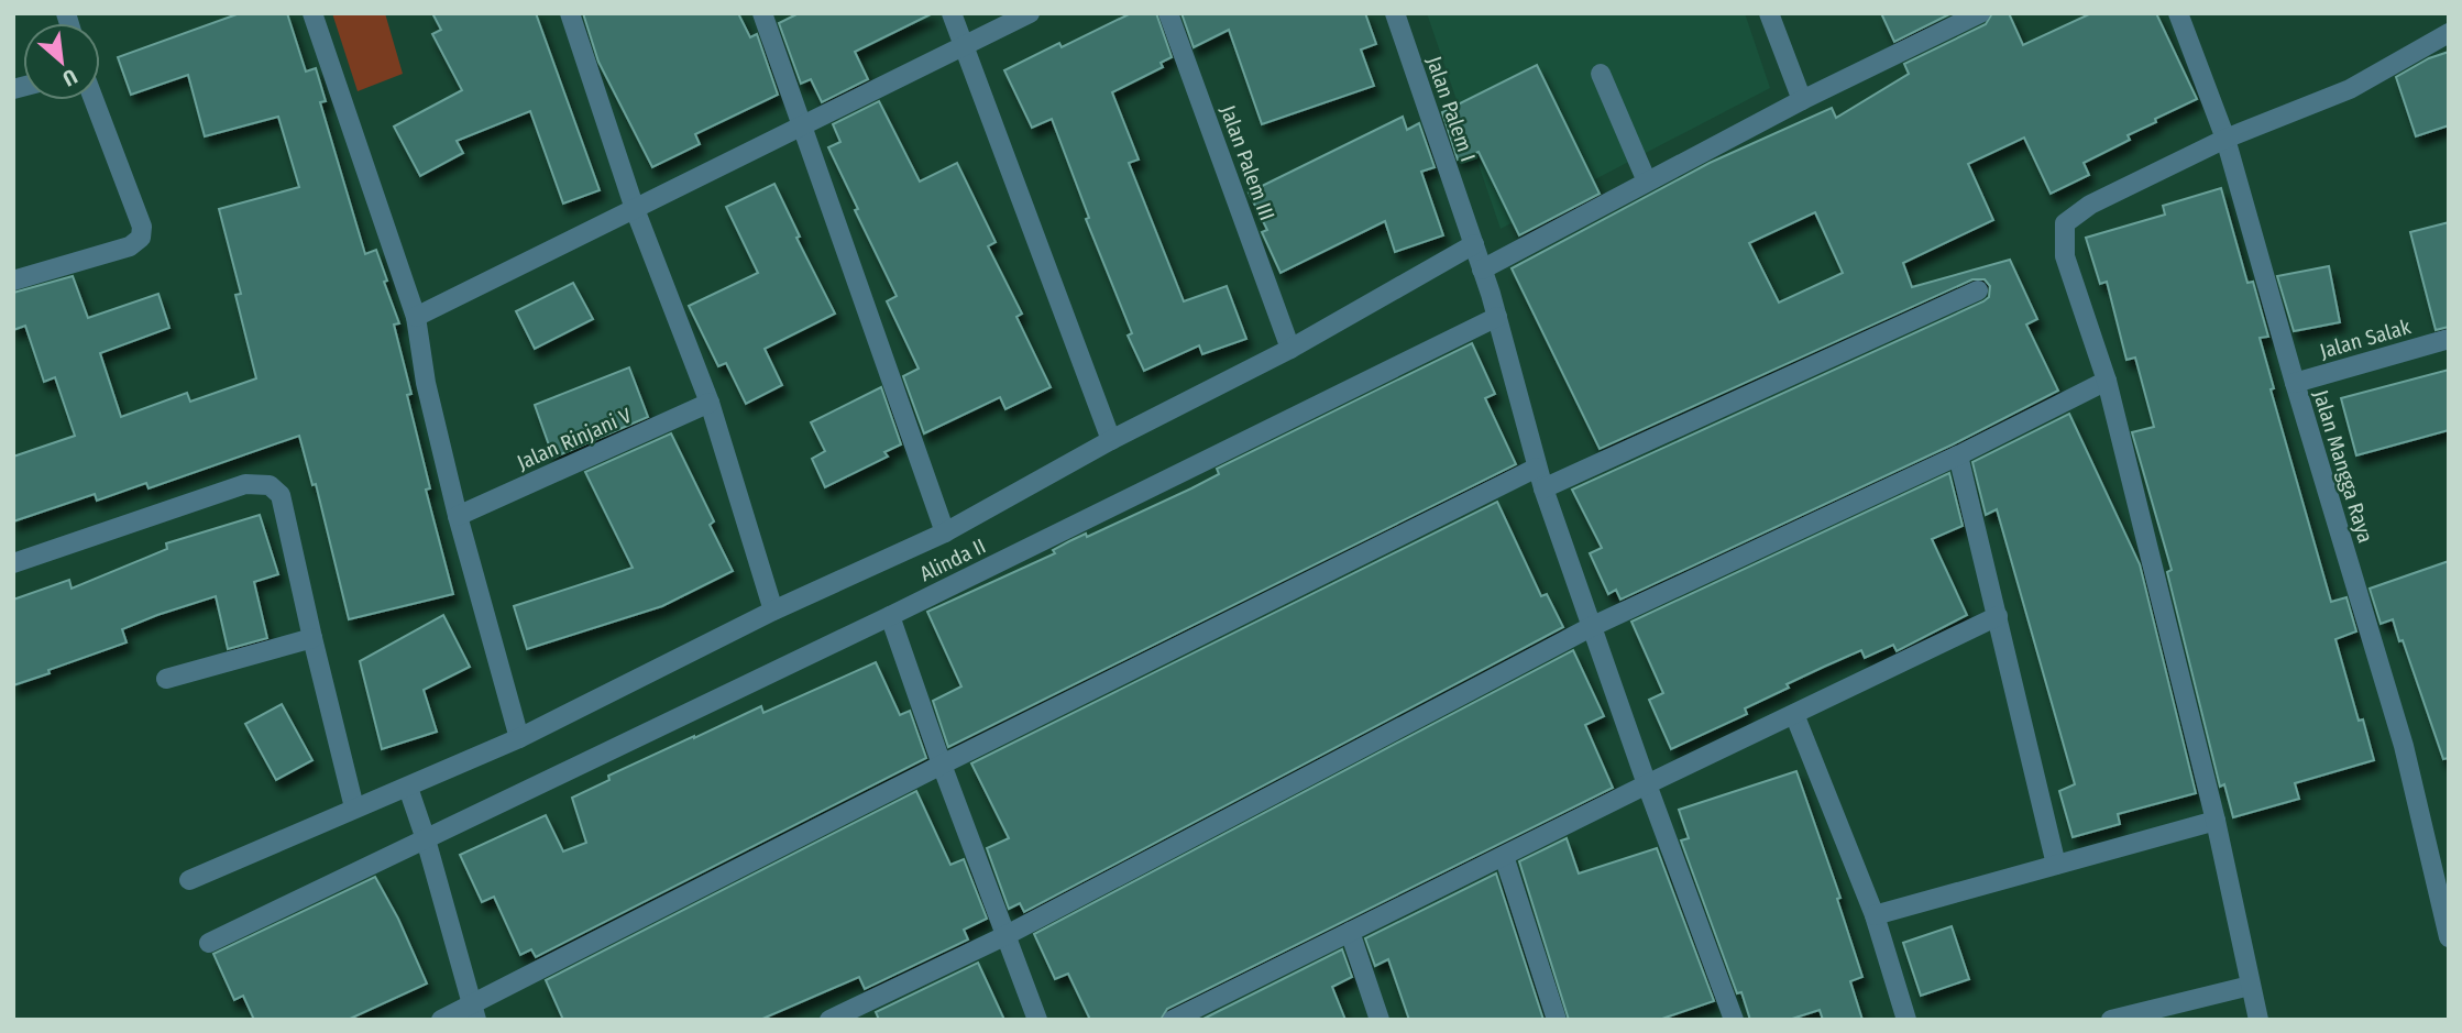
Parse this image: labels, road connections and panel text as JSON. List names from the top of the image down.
{
  "streets": {
    "street": [
      "Jalan Palem I",
      "Jalan Palem III",
      "Jalan Salak",
      "Jalan Rinjani V",
      "Jalan Mangga Raya",
      "Alinda II"
    ]
  },
  "crossings": [
    ["Jalan Palem I", "Alinda II"],
    ["Jalan Salak", "Jalan Mangga Raya"]
  ],
  "north": "bottom right"
}
